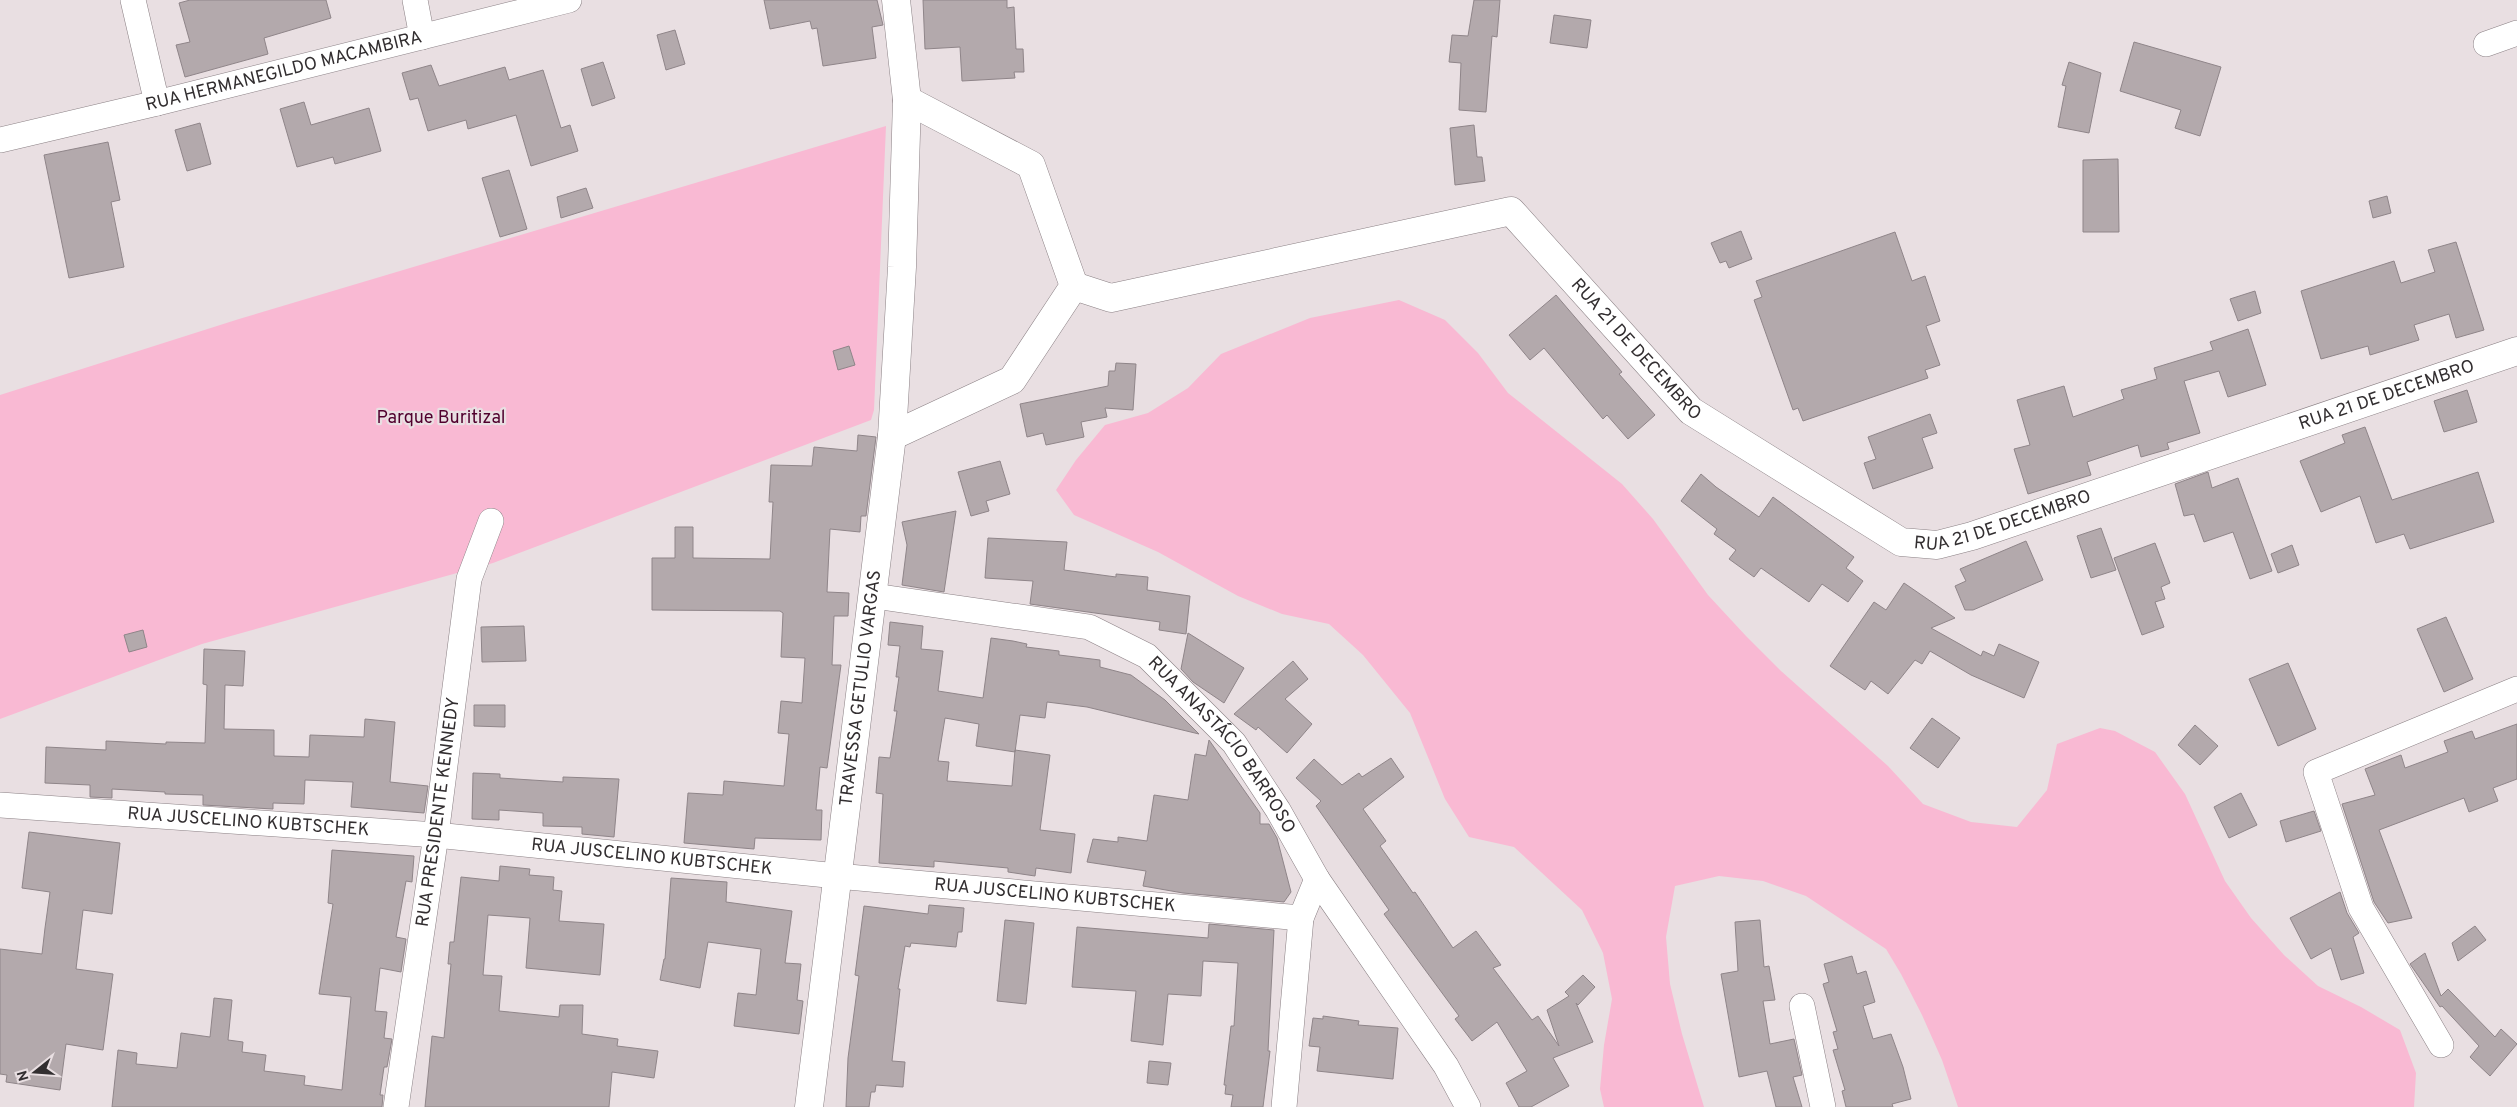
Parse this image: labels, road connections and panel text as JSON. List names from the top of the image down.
{
  "streets": {
    "street": [
      "RUA HERMANEGILDO MACAMBIRA",
      "RUA 21 DE DECEMBRO",
      "TRAVESSA GETULIO VARGAS",
      "RUA ANASTÁCIO BARROSO",
      "RUA PRESIDENTE KENNEDY",
      "RUA JUSCELINO KUBTSCHEK"
    ]
  },
  "crossings": [
    ["TRAVESSA GETULIO VARGAS", "RUA ANASTÁCIO BARROSO"],
    ["TRAVESSA GETULIO VARGAS", "RUA JUSCELINO KUBTSCHEK"],
    ["RUA PRESIDENTE KENNEDY", "RUA JUSCELINO KUBTSCHEK"]
  ],
  "parks": ["Parque Buritizal"],
  "north": "left"
}
